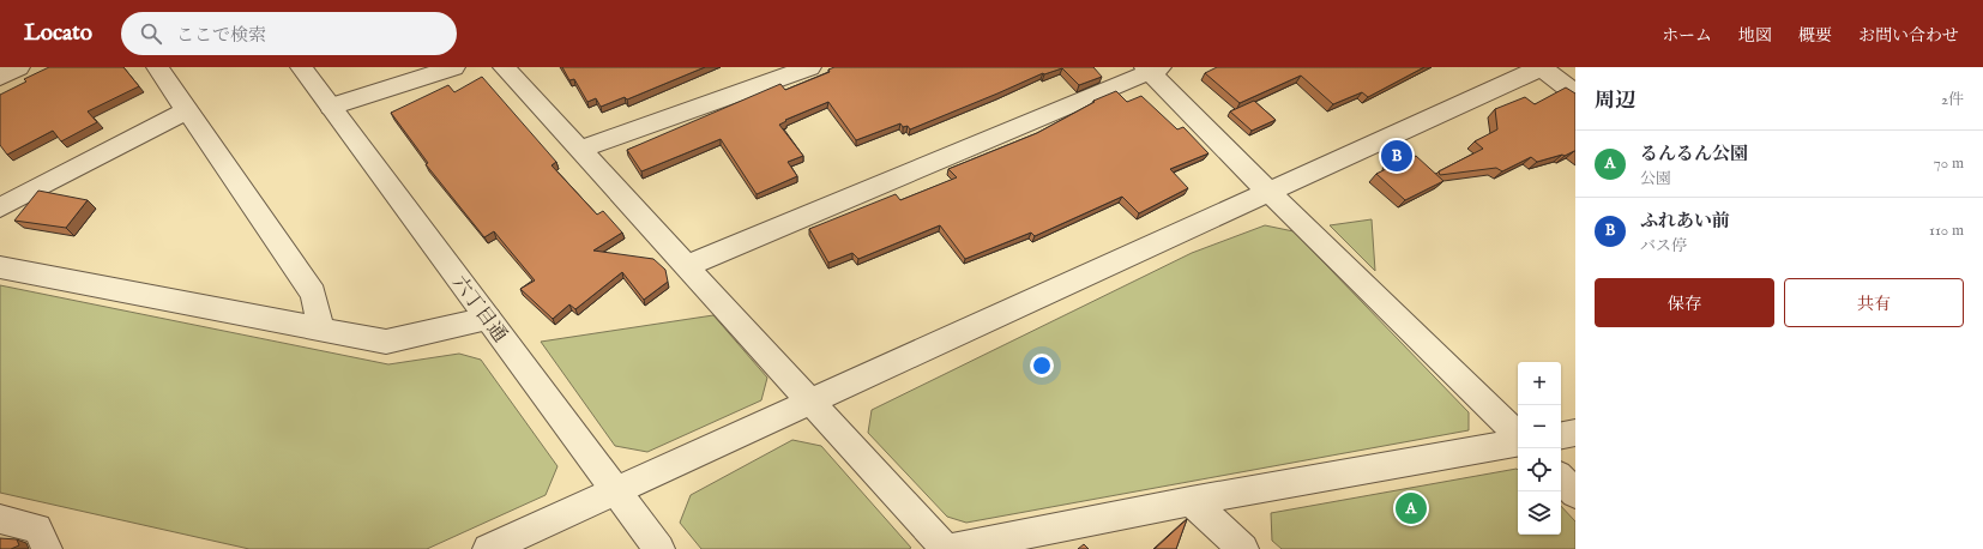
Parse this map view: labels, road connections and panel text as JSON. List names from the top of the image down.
{
  "streets": {
    "street": ["六丁目通"]
  },
  "page": {
    "header": "Locato",
    "search": "ここで検索",
    "nav": [
      "ホーム",
      "地図",
      "概要",
      "お問い合わせ"
    ],
    "heading": ["周辺", "2件"],
    "list": [
      {
        "mark": "A",
        "name": "るんるん公園",
        "note": "公園",
        "value": "70 m"
      },
      {
        "mark": "B",
        "name": "ふれあい前",
        "note": "バス停",
        "value": "110 m"
      }
    ],
    "pins": ["B", "A"],
    "buttons": ["保存", "共有"],
    "map_buttons": ["+", "−"]
  }
}
